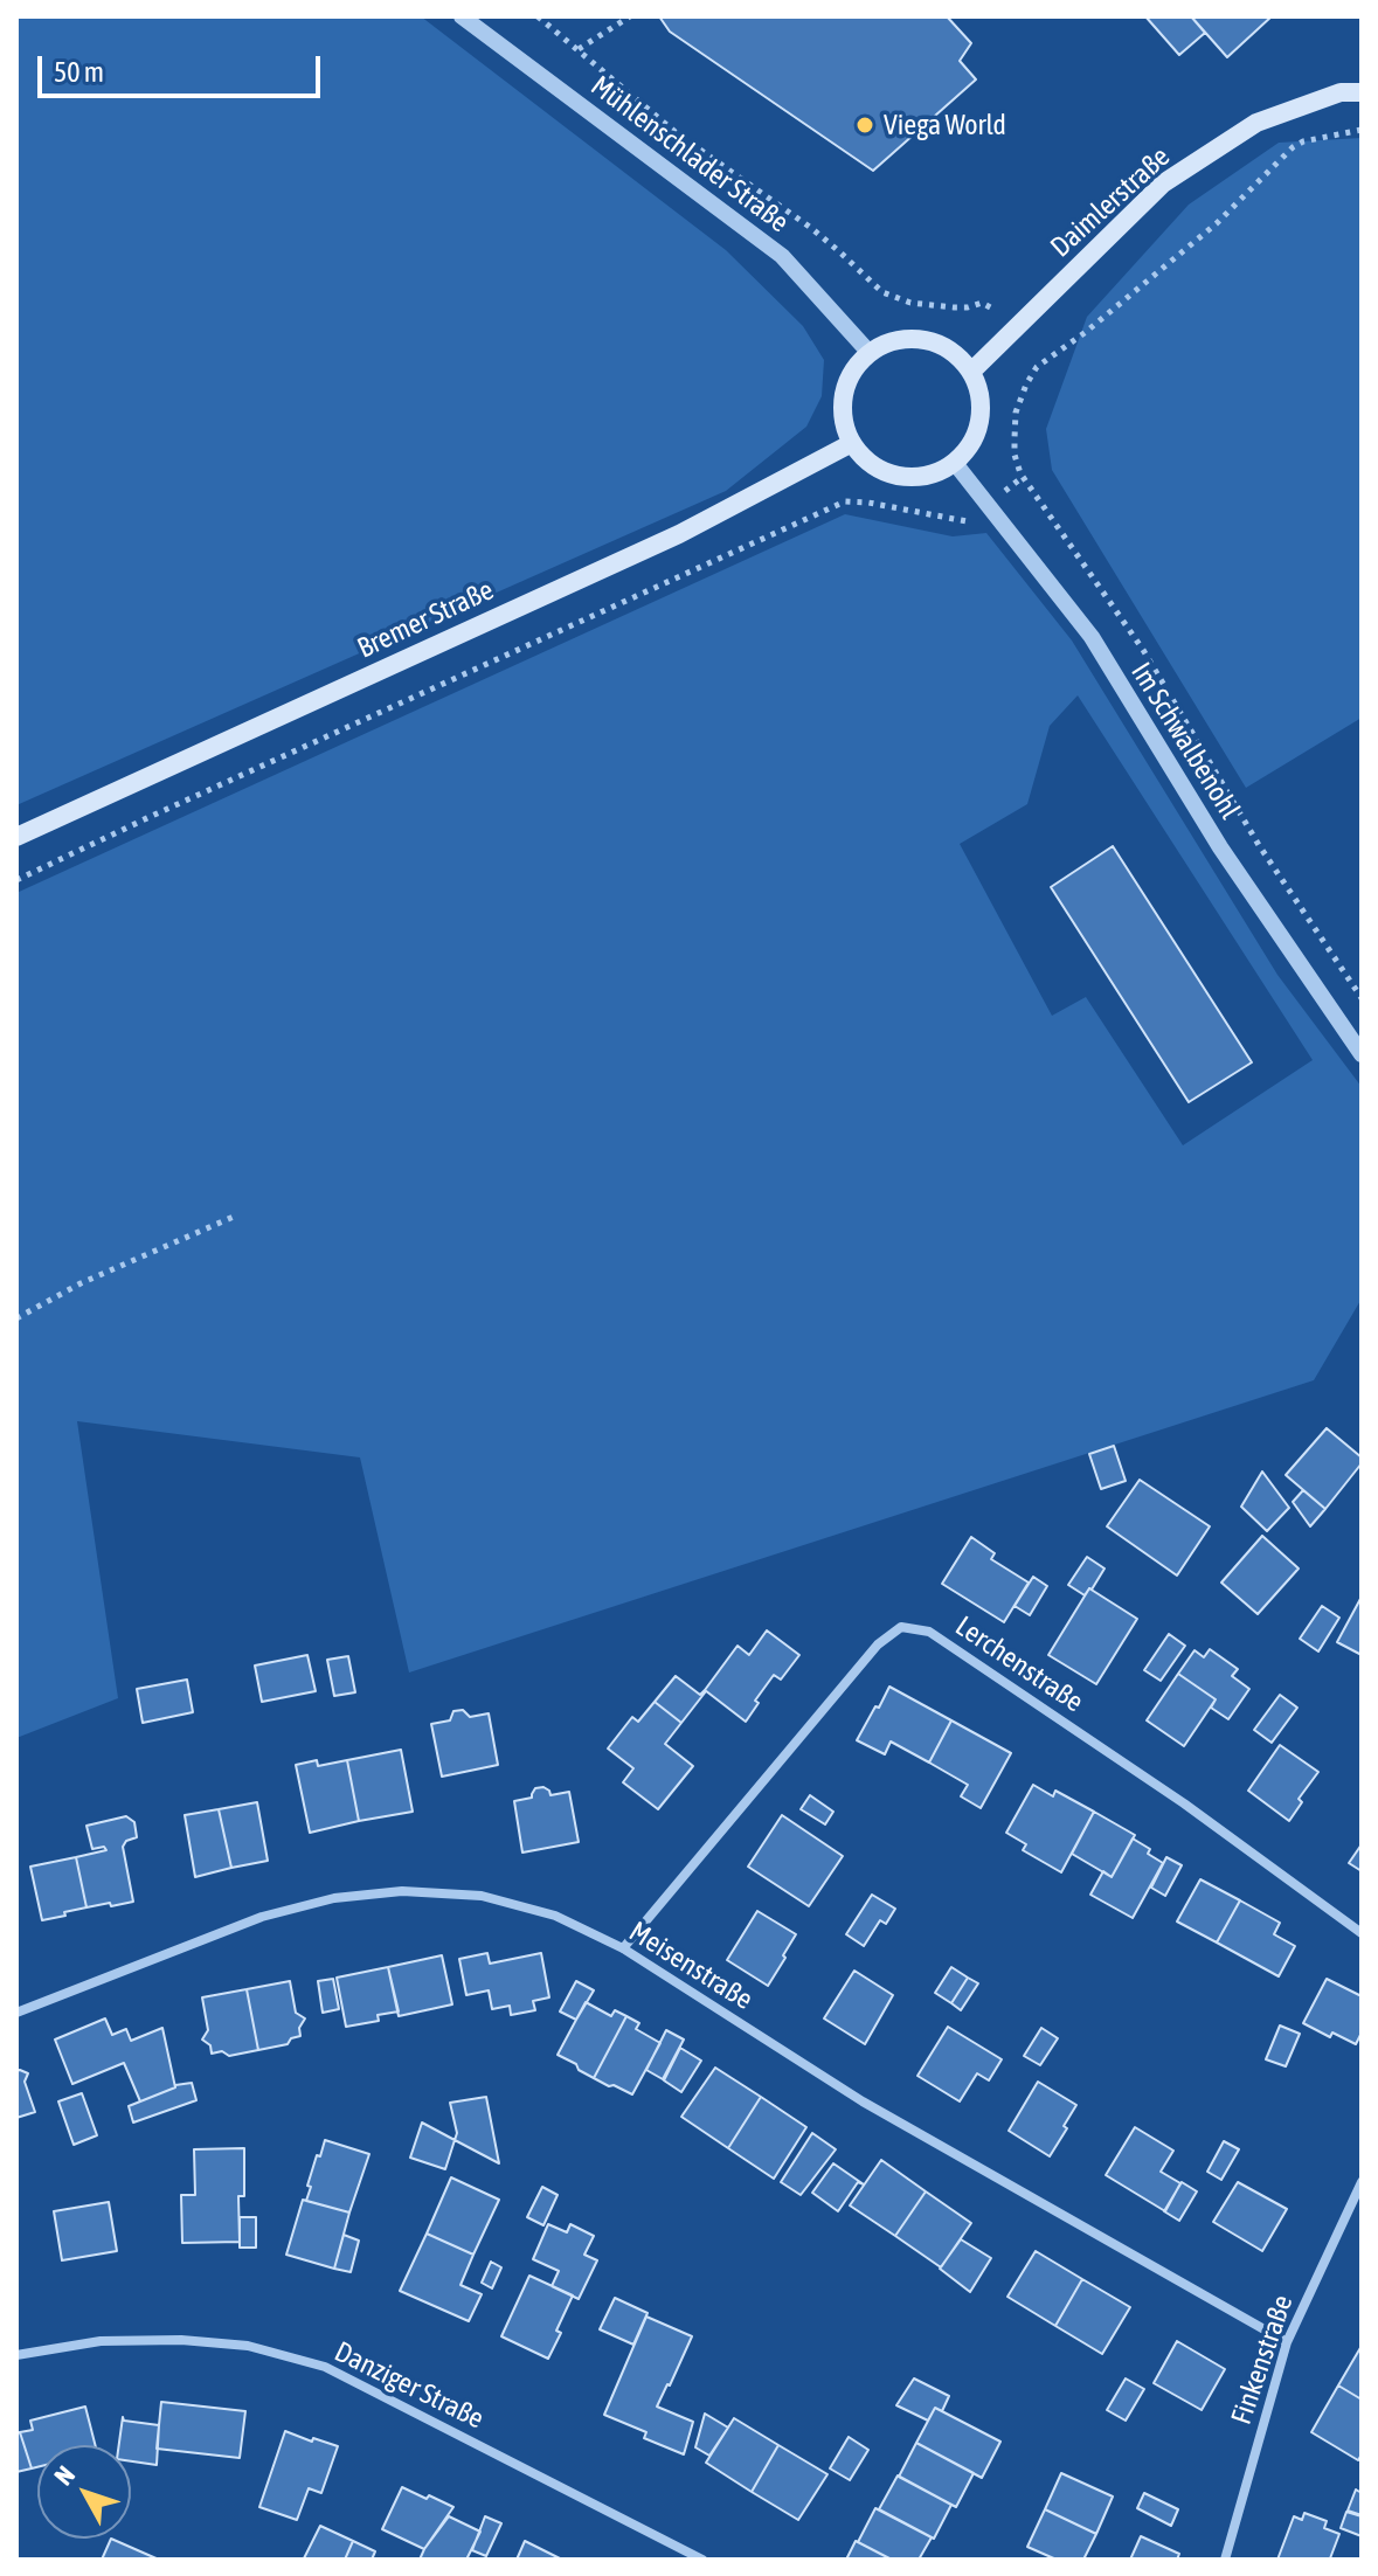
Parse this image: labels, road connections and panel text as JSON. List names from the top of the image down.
{
  "streets": {
    "main road": ["Daimlerstraße", "Bremer Straße"],
    "street": [
      "Mühlenschlader Straße",
      "Im Schwalbenohl",
      "Lerchenstraße",
      "Meisenstraße",
      "Finkenstraße",
      "Danziger Straße"
    ]
  },
  "crossings": [
    ["Mühlenschlader Straße", "Daimlerstraße"],
    ["Mühlenschlader Straße", "Bremer Straße"],
    ["Mühlenschlader Straße", "Im Schwalbenohl"],
    ["Daimlerstraße", "Bremer Straße"],
    ["Daimlerstraße", "Im Schwalbenohl"],
    ["Bremer Straße", "Im Schwalbenohl"],
    ["Lerchenstraße", "Meisenstraße"],
    ["Meisenstraße", "Finkenstraße"]
  ],
  "places": ["Viega World"],
  "scale_bar": "50 m",
  "north": "top left"
}
